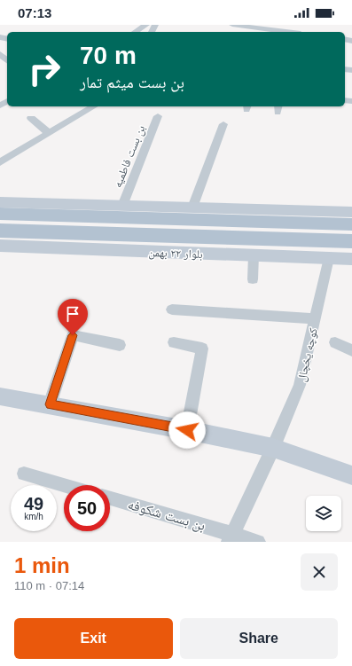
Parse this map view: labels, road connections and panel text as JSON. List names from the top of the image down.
{
  "streets": {
    "main road": ["بلوار ۲۲ بهمن"],
    "street": ["بن بست فاطمیه", "کوچه یخچال", "بن بست شکوفه"]
  },
  "crossings": [
    ["بلوار ۲۲ بهمن", "کوچه یخچال"],
    ["کوچه یخچال", "بن بست شکوفه"]
  ],
  "page": {
    "status": "07:13",
    "turn": ["70 m", "بن بست میثم تمار"],
    "speed": "49 km/h",
    "limit": "50",
    "heading": ["1 min", "110 m · 07:14"],
    "buttons": ["Exit", "Share"]
  }
}
